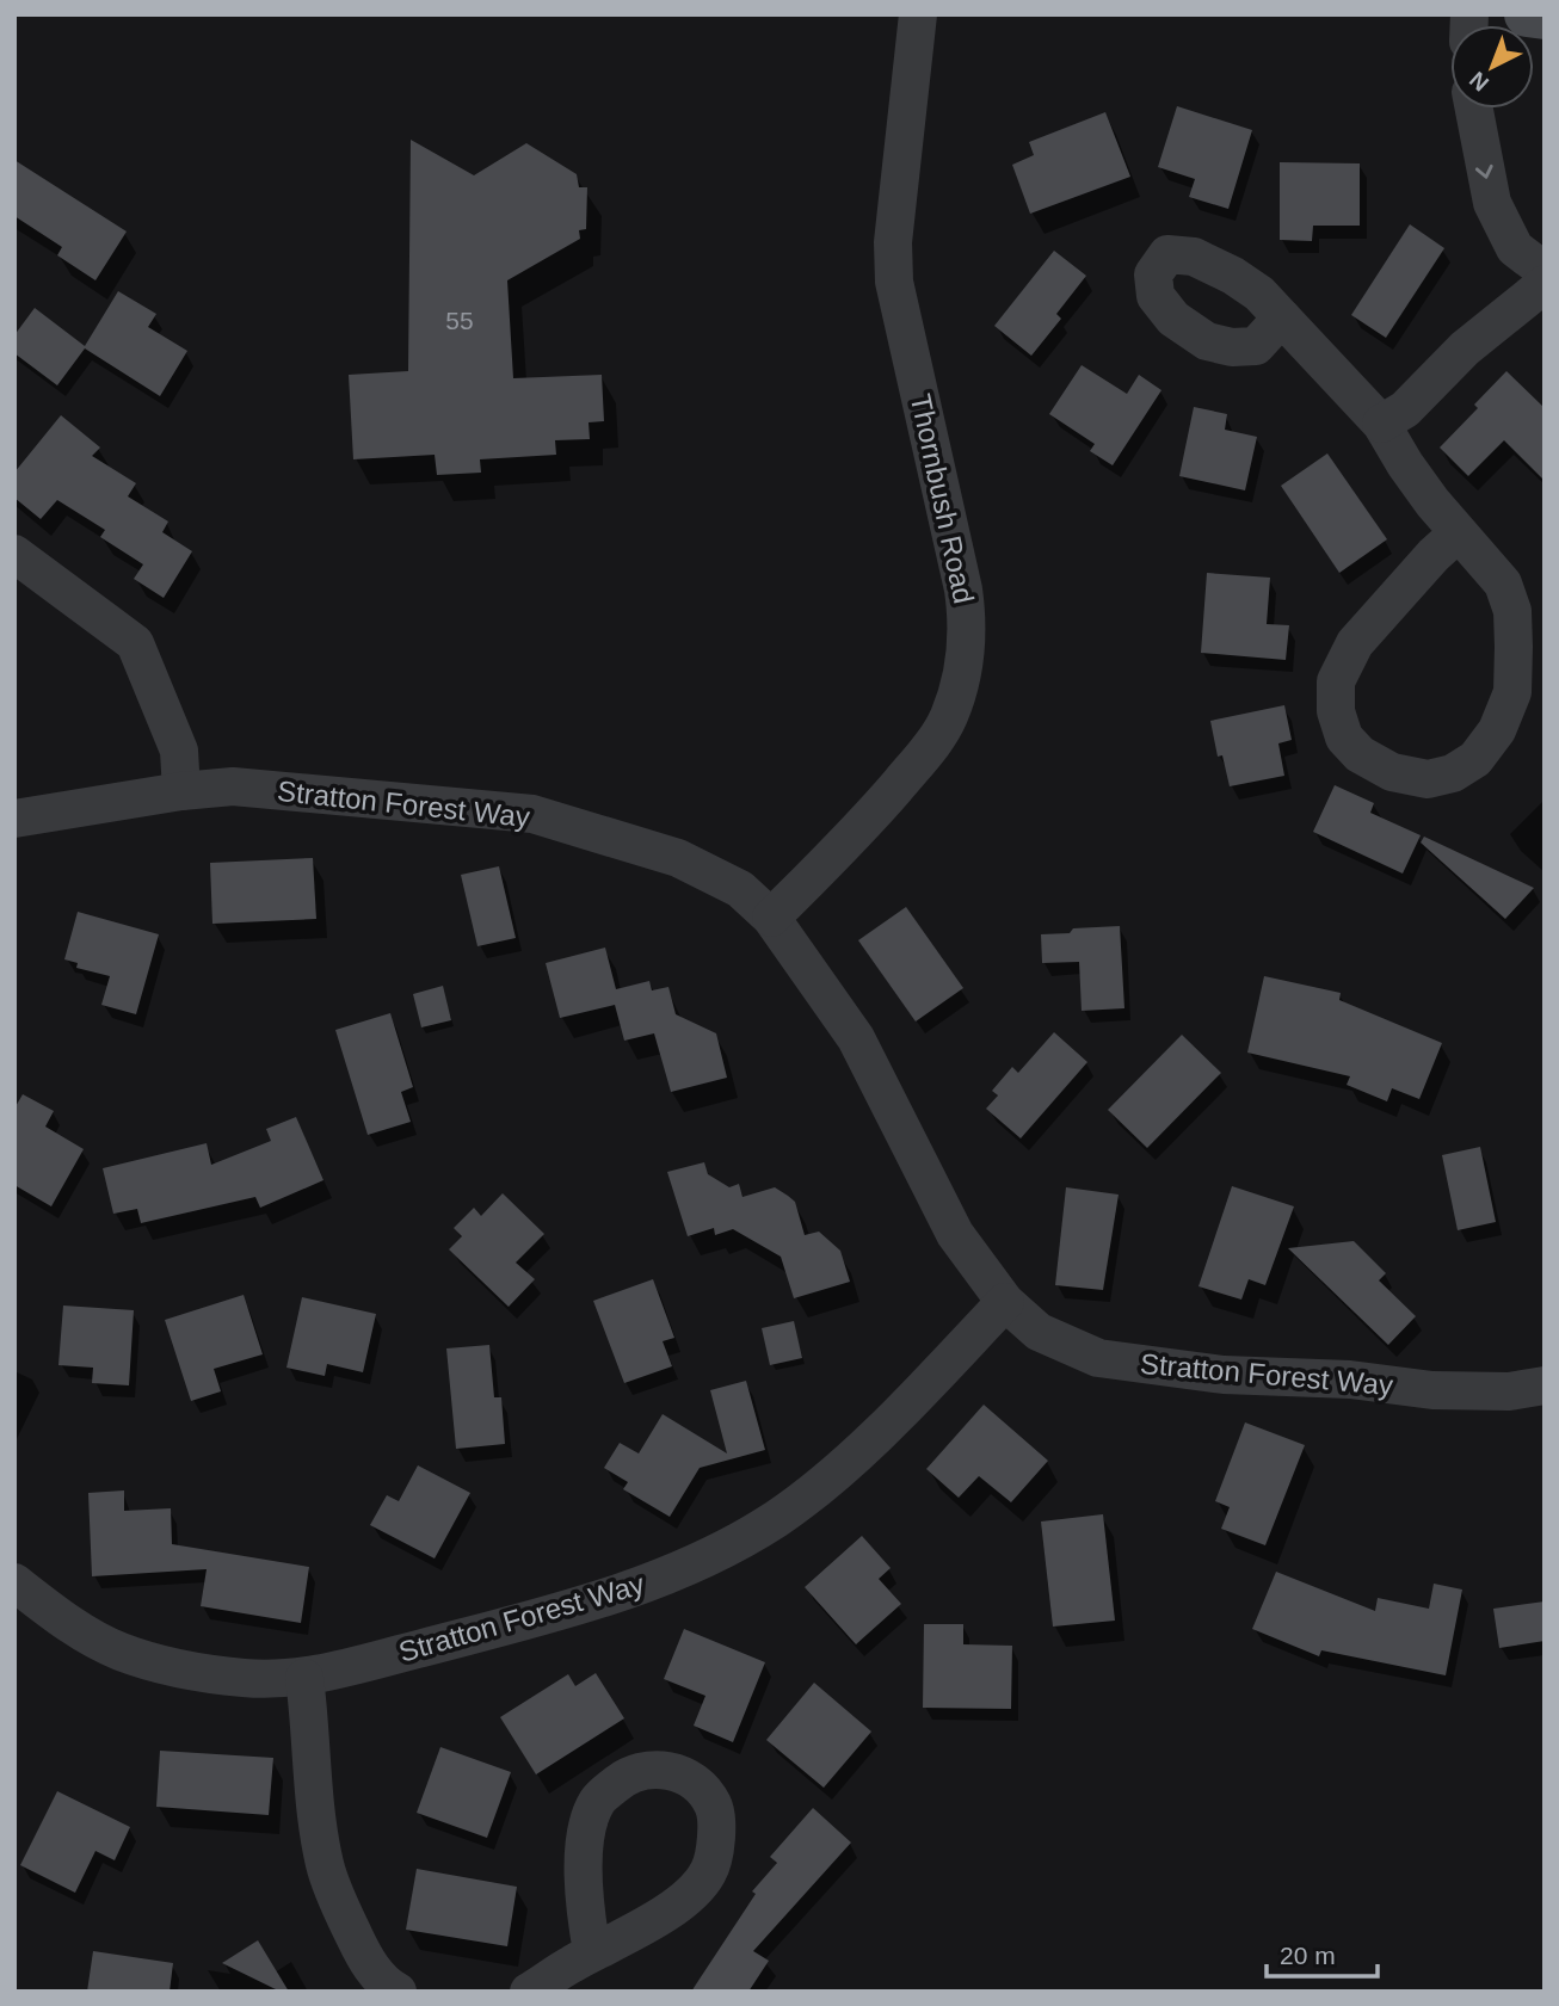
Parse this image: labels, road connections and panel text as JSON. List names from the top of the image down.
{
  "streets": {
    "street": ["Thornbush Road", "Stratton Forest Way"]
  },
  "crossings": [
    ["Thornbush Road", "Stratton Forest Way"]
  ],
  "house_numbers": ["55"],
  "scale_bar": "20 m",
  "north": "bottom left"
}
